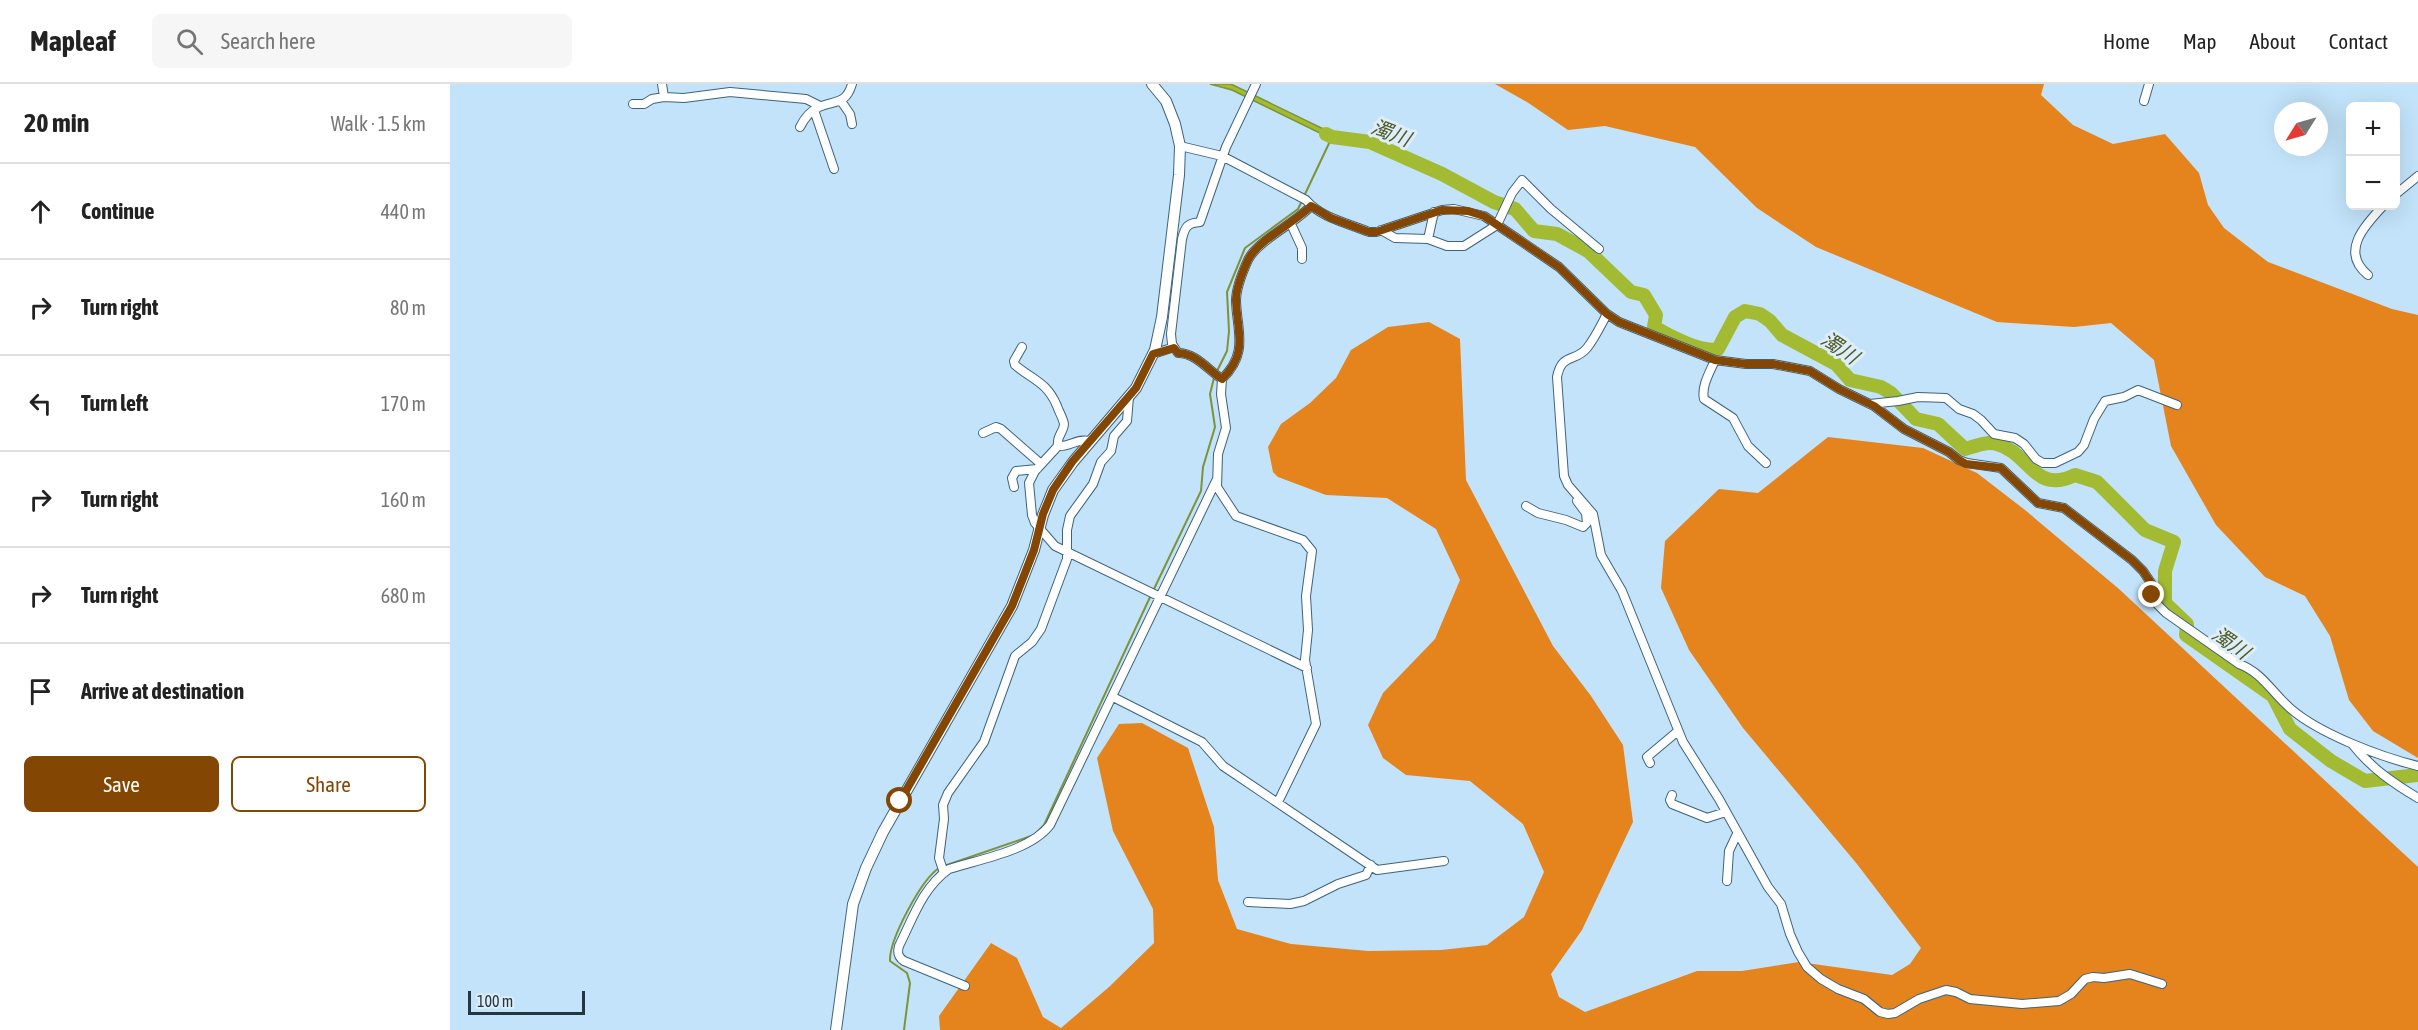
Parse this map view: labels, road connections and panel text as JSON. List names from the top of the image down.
{
  "water": ["濁川"],
  "scale_bar": "100 m",
  "north": "bottom left",
  "page": {
    "header": "Mapleaf",
    "search": "Search here",
    "nav": [
      "Home",
      "Map",
      "About",
      "Contact"
    ],
    "heading": ["20 min", "Walk · 1.5 km"],
    "map_buttons": ["+", "−"],
    "list": [
      ["Continue", "440 m"],
      ["Turn right", "80 m"],
      ["Turn left", "170 m"],
      ["Turn right", "160 m"],
      ["Turn right", "680 m"],
      "Arrive at destination"
    ],
    "buttons": ["Save", "Share"],
    "scale": "100 m"
  }
}
